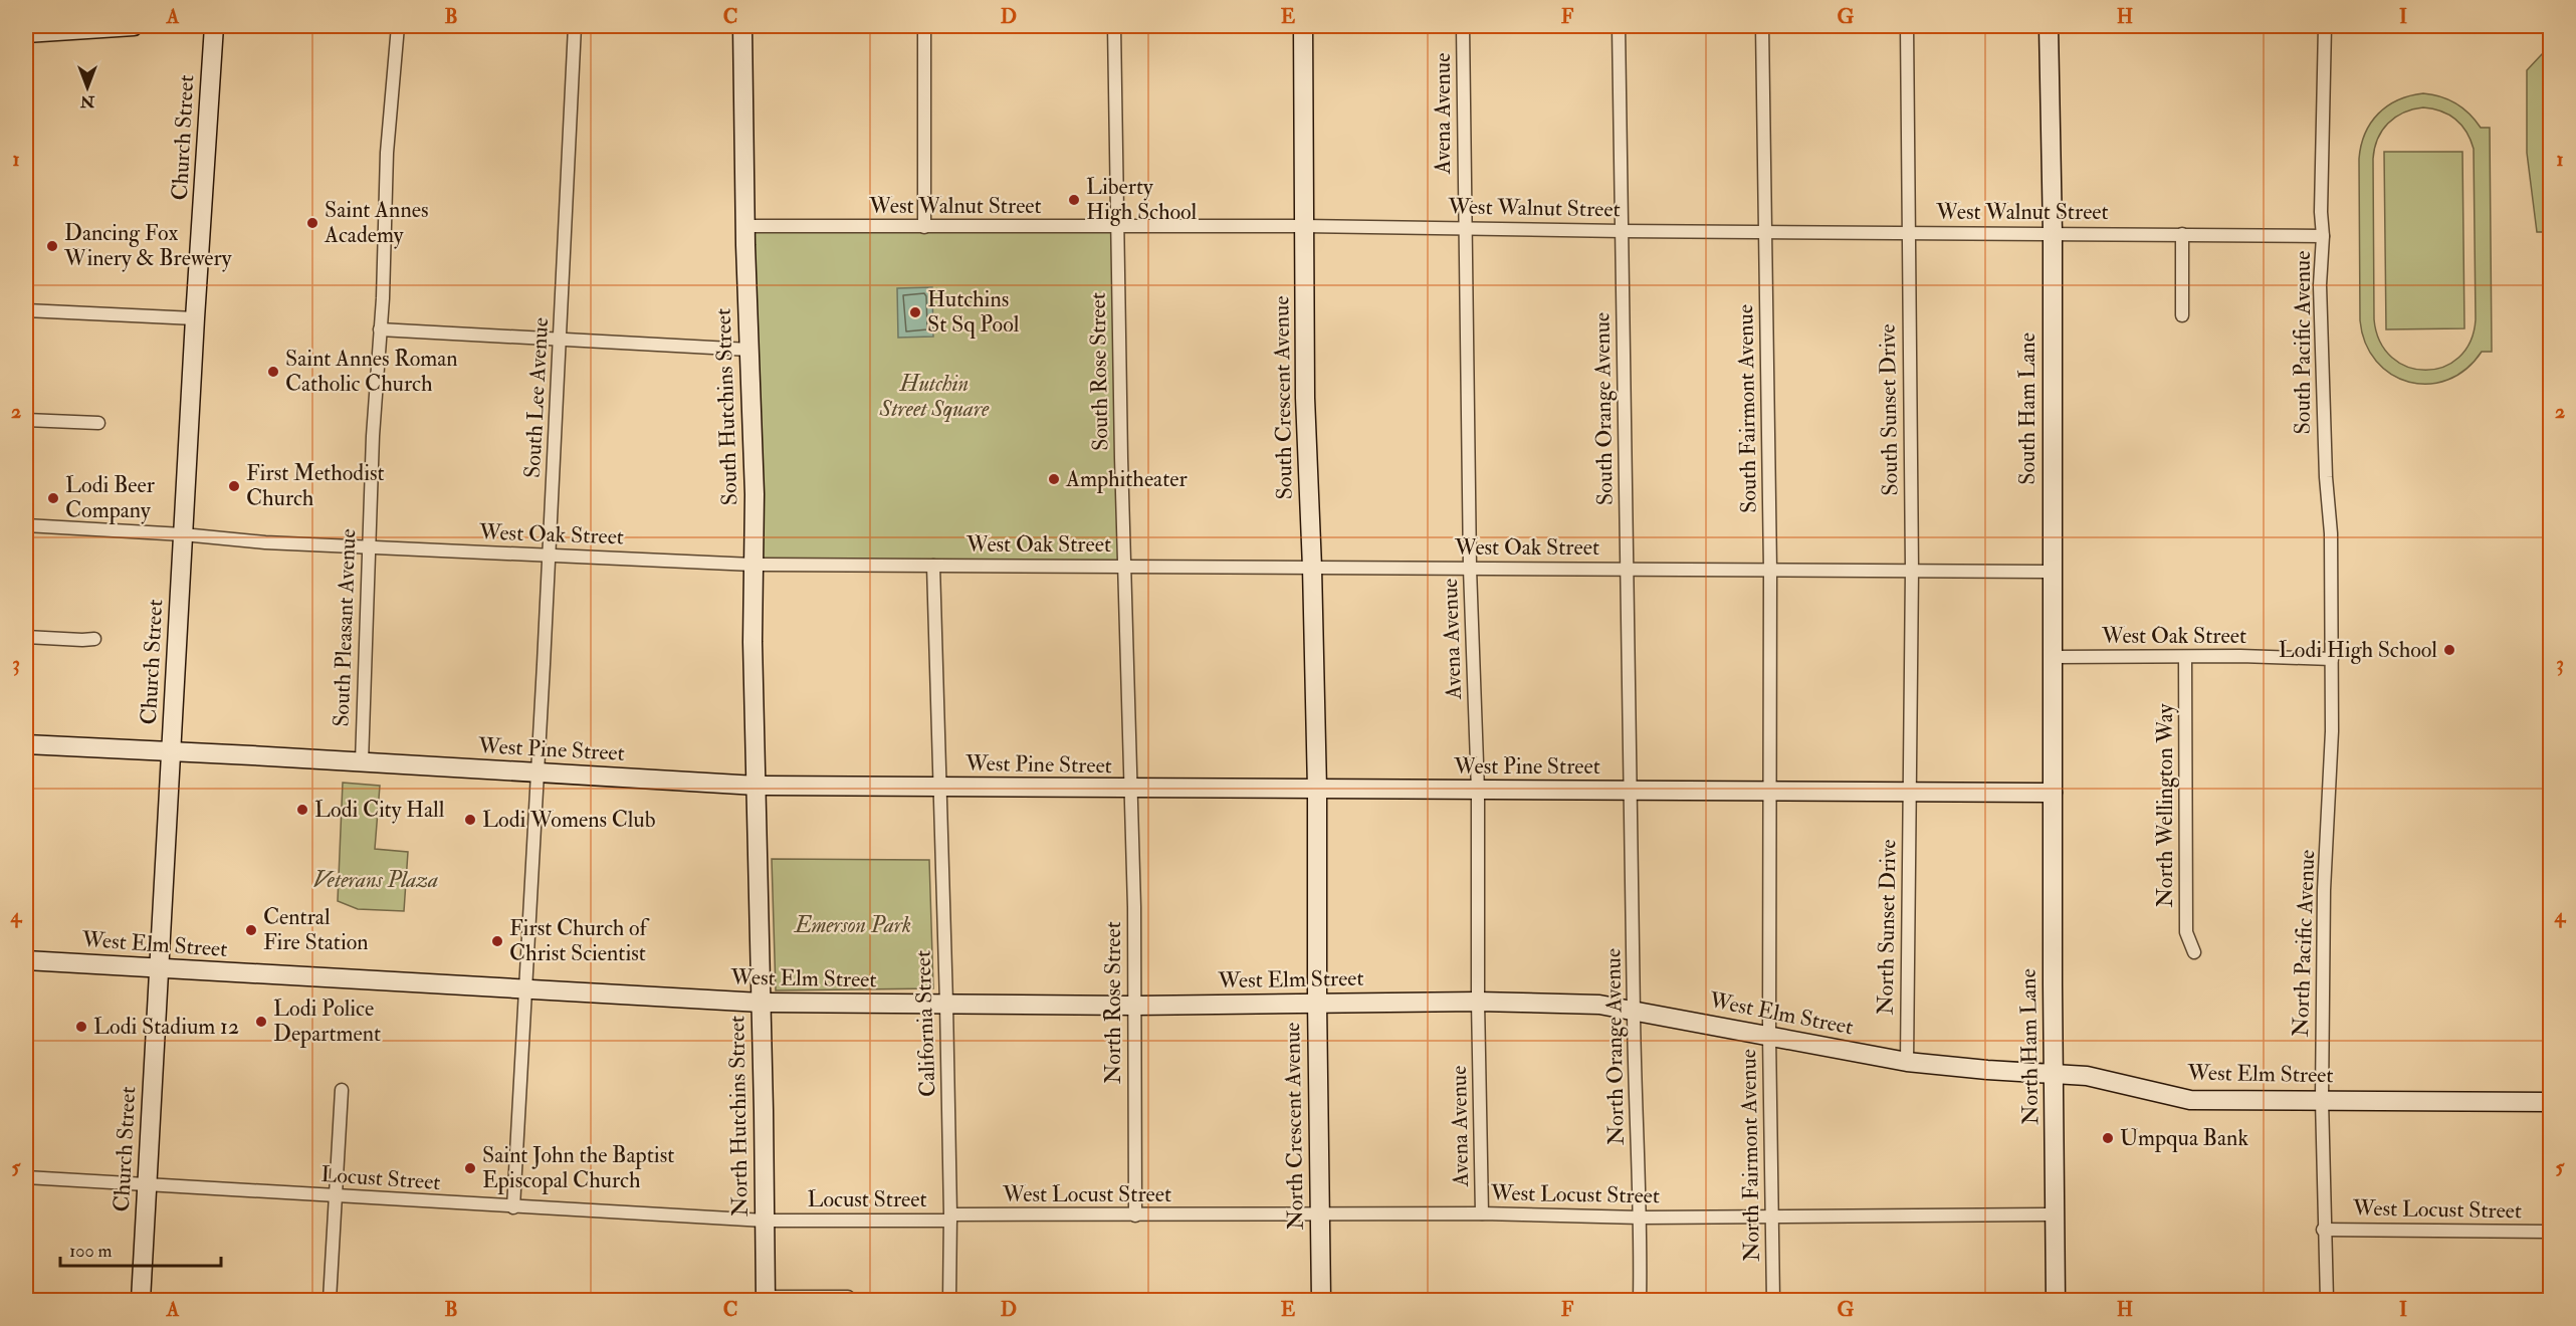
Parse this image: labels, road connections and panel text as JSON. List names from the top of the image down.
{
  "streets": {
    "street": [
      "Avena Avenue",
      "Church Street",
      "West Walnut Street",
      "South Pacific Avenue",
      "South Rose Street",
      "South Lee Avenue",
      "South Crescent Avenue",
      "South Hutchins Street",
      "South Orange Avenue",
      "South Fairmont Avenue",
      "South Ham Lane",
      "South Sunset Drive",
      "West Oak Street",
      "South Pleasant Avenue",
      "West Pine Street",
      "North Wellington Way",
      "North Sunset Drive",
      "North Pacific Avenue",
      "West Elm Street",
      "North Rose Street",
      "California Street",
      "North Orange Avenue",
      "North Ham Lane",
      "North Hutchins Street",
      "North Crescent Avenue",
      "North Fairmont Avenue",
      "Locust Street",
      "West Locust Street"
    ]
  },
  "crossings": [
    ["Avena Avenue", "West Walnut Street"],
    ["Avena Avenue", "West Oak Street"],
    ["Avena Avenue", "West Pine Street"],
    ["Avena Avenue", "West Elm Street"],
    ["Avena Avenue", "West Locust Street"],
    ["Church Street", "West Oak Street"],
    ["Church Street", "West Pine Street"],
    ["Church Street", "West Elm Street"],
    ["Church Street", "Locust Street"],
    ["West Walnut Street", "South Pacific Avenue"],
    ["West Walnut Street", "South Rose Street"],
    ["West Walnut Street", "South Crescent Avenue"],
    ["West Walnut Street", "South Hutchins Street"],
    ["West Walnut Street", "South Orange Avenue"],
    ["West Walnut Street", "South Fairmont Avenue"],
    ["West Walnut Street", "South Ham Lane"],
    ["West Walnut Street", "South Sunset Drive"],
    ["South Pacific Avenue", "West Oak Street"],
    ["South Pacific Avenue", "North Pacific Avenue"],
    ["South Rose Street", "West Oak Street"],
    ["South Rose Street", "West Pine Street"],
    ["South Rose Street", "North Rose Street"],
    ["South Lee Avenue", "West Oak Street"],
    ["South Lee Avenue", "West Pine Street"],
    ["South Lee Avenue", "West Elm Street"],
    ["South Lee Avenue", "Locust Street"],
    ["South Crescent Avenue", "West Oak Street"],
    ["South Crescent Avenue", "North Crescent Avenue"],
    ["South Hutchins Street", "West Oak Street"],
    ["South Hutchins Street", "West Pine Street"],
    ["South Hutchins Street", "North Hutchins Street"],
    ["South Orange Avenue", "West Oak Street"],
    ["South Orange Avenue", "West Pine Street"],
    ["South Orange Avenue", "North Orange Avenue"],
    ["South Fairmont Avenue", "West Oak Street"],
    ["South Fairmont Avenue", "West Pine Street"],
    ["South Fairmont Avenue", "North Fairmont Avenue"],
    ["South Ham Lane", "West Oak Street"],
    ["South Ham Lane", "West Pine Street"],
    ["South Ham Lane", "North Ham Lane"],
    ["South Sunset Drive", "West Oak Street"],
    ["South Sunset Drive", "West Pine Street"],
    ["South Sunset Drive", "North Sunset Drive"],
    ["West Oak Street", "South Pleasant Avenue"],
    ["West Oak Street", "North Wellington Way"],
    ["West Oak Street", "North Pacific Avenue"],
    ["West Oak Street", "California Street"],
    ["South Pleasant Avenue", "West Pine Street"],
    ["West Pine Street", "North Sunset Drive"],
    ["West Pine Street", "North Rose Street"],
    ["West Pine Street", "California Street"],
    ["West Pine Street", "North Orange Avenue"],
    ["West Pine Street", "North Ham Lane"],
    ["West Pine Street", "North Hutchins Street"],
    ["West Pine Street", "North Crescent Avenue"],
    ["West Pine Street", "North Fairmont Avenue"],
    ["North Sunset Drive", "West Elm Street"],
    ["North Pacific Avenue", "West Elm Street"],
    ["North Pacific Avenue", "West Locust Street"],
    ["West Elm Street", "North Rose Street"],
    ["West Elm Street", "California Street"],
    ["West Elm Street", "North Orange Avenue"],
    ["West Elm Street", "North Ham Lane"],
    ["West Elm Street", "North Hutchins Street"],
    ["West Elm Street", "North Crescent Avenue"],
    ["West Elm Street", "North Fairmont Avenue"],
    ["North Rose Street", "West Locust Street"],
    ["California Street", "Locust Street"],
    ["California Street", "West Locust Street"],
    ["North Orange Avenue", "West Locust Street"],
    ["North Ham Lane", "West Locust Street"],
    ["North Hutchins Street", "Locust Street"],
    ["North Crescent Avenue", "West Locust Street"],
    ["North Fairmont Avenue", "West Locust Street"],
    ["Locust Street", "West Locust Street"]
  ],
  "parks": ["Hutchin Street Square", "Veterans Plaza", "Emerson Park"],
  "places": [
    "Liberty High School",
    "Saint Annes Academy",
    "Dancing Fox Winery & Brewery",
    "Hutchins St Sq Pool",
    "Saint Annes Roman Catholic Church",
    "Amphitheater",
    "First Methodist Church",
    "Lodi Beer Company",
    "Lodi High School",
    "Lodi City Hall",
    "Lodi Womens Club",
    "Central Fire Station",
    "First Church of Christ Scientist",
    "Lodi Police Department",
    "Lodi Stadium 12",
    "Umpqua Bank",
    "Saint John the Baptist Episcopal Church"
  ],
  "scale_bar": "100 m",
  "north": "bottom",
  "grid": {
    "columns": [
      "A",
      "B",
      "C",
      "D",
      "E",
      "F",
      "G",
      "H",
      "I"
    ],
    "rows": [
      "1",
      "2",
      "3",
      "4",
      "5"
    ]
  }
}
